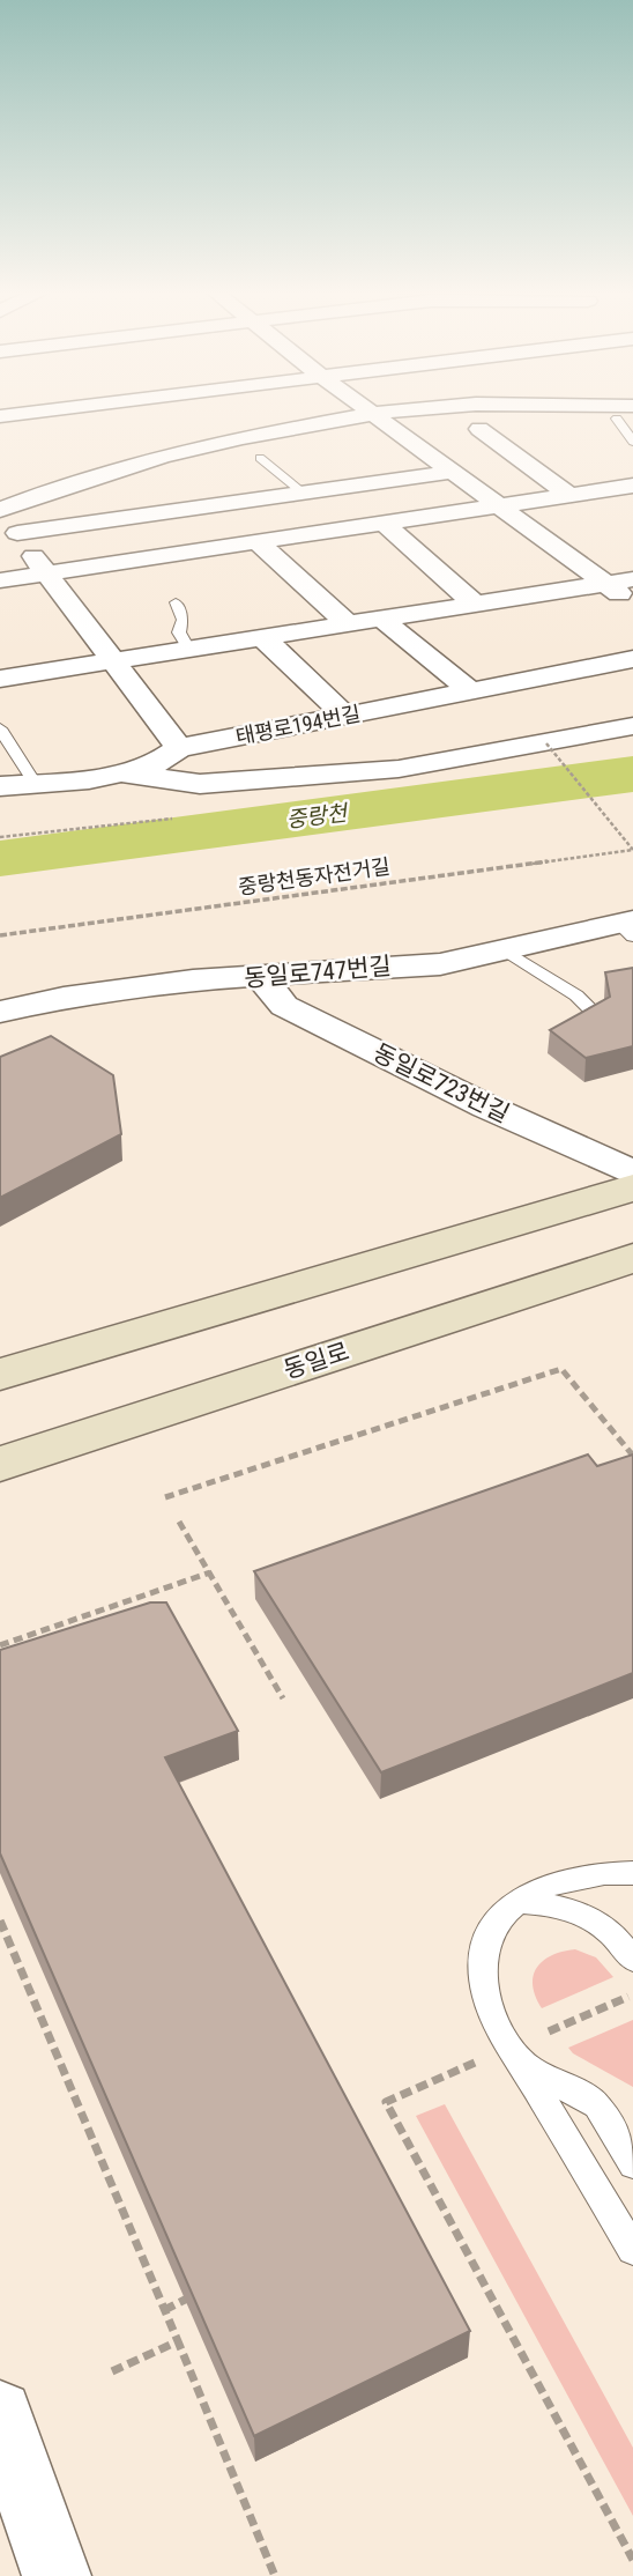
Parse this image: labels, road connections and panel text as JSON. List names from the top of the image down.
{
  "streets": {
    "street": [
      "태평로194번길",
      "동일로747번길",
      "동일로723번길",
      "동일로"
    ],
    "path": ["중랑천동자전거길"]
  },
  "crossings": [
    ["동일로747번길", "동일로723번길"]
  ],
  "water": ["중랑천"]
}
